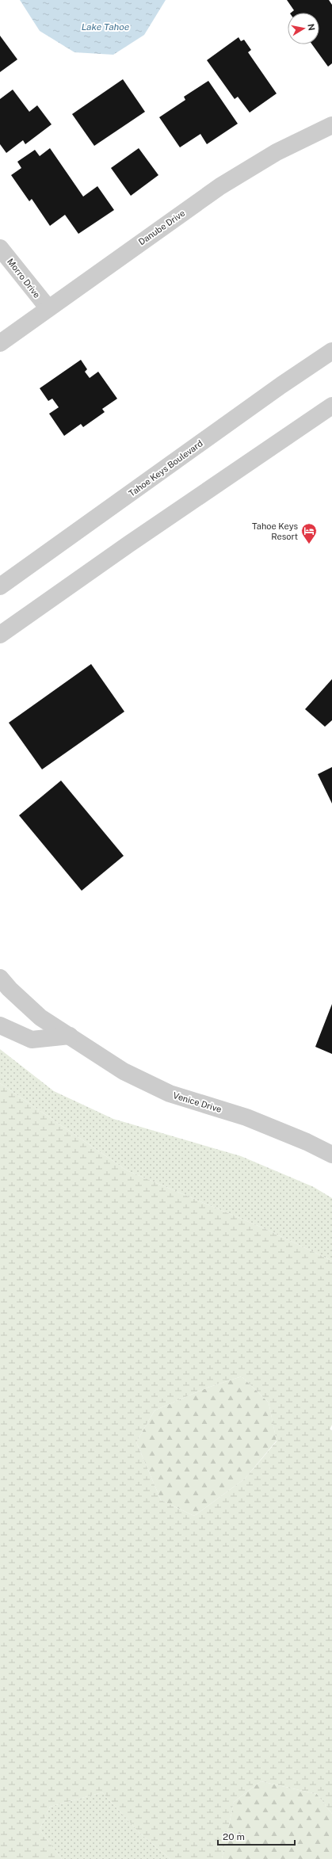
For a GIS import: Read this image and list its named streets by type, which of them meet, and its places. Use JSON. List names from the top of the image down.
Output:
{
  "streets": {
    "street": [
      "Danube Drive",
      "Morro Drive",
      "Tahoe Keys Boulevard",
      "Venice Drive"
    ]
  },
  "crossings": [
    ["Danube Drive", "Morro Drive"]
  ],
  "water": ["Lake Tahoe"],
  "places": {
    "hotel": ["Tahoe Keys Resort"]
  },
  "scale_bar": "20 m",
  "north": "right"
}
